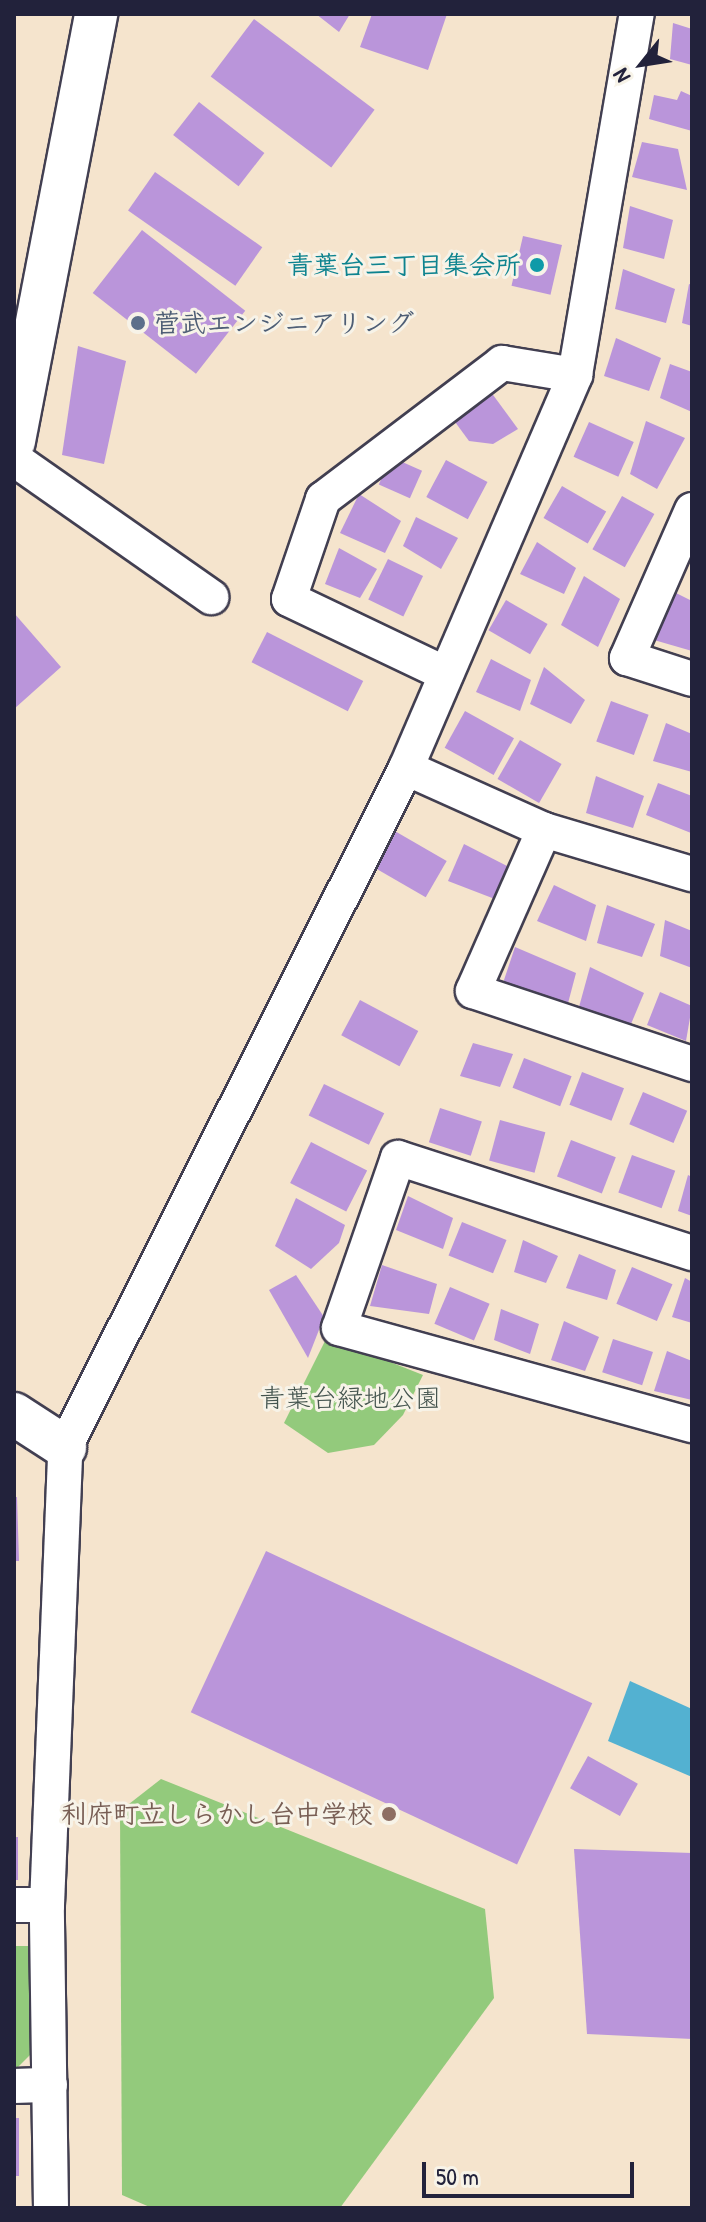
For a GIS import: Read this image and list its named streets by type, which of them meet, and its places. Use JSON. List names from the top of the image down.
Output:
{
  "parks": ["青葉台緑地公園"],
  "places": ["青葉台三丁目集会所", "菅武エンジニアリング", "利府町立しらかし台中学校"],
  "scale_bar": "50 m",
  "north": "bottom left"
}
